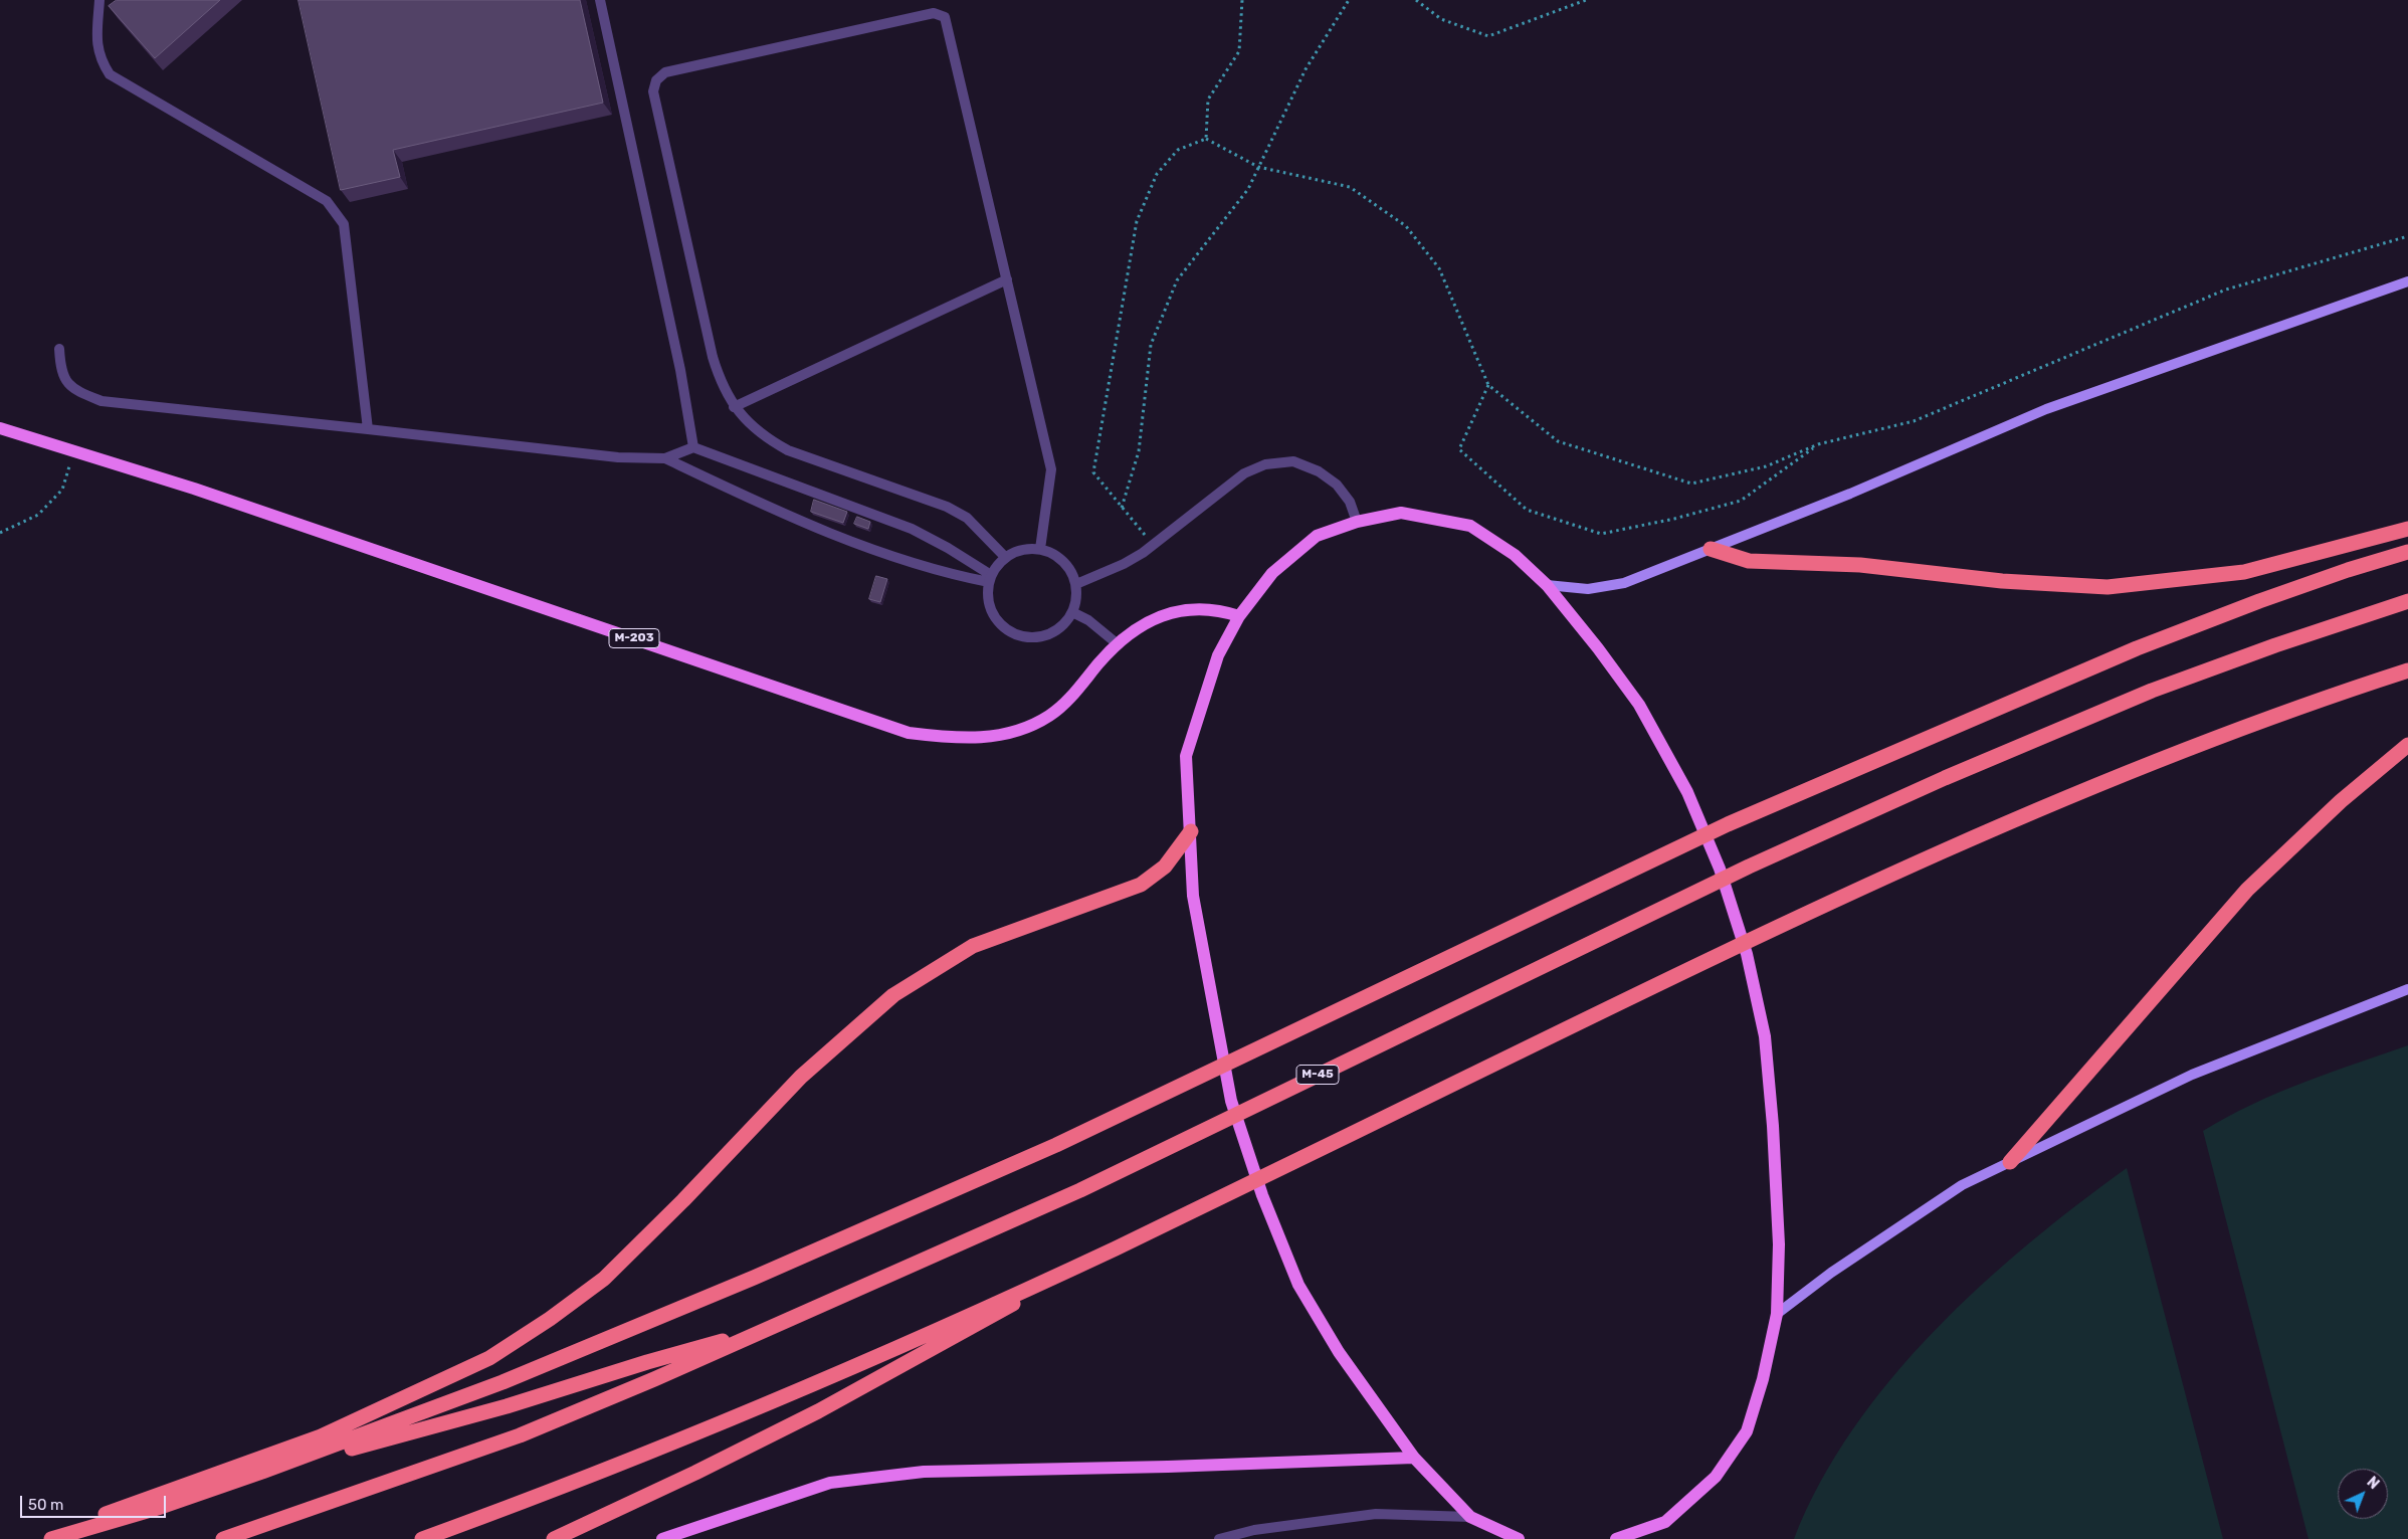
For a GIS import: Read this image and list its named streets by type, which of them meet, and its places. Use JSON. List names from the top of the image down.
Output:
{
  "streets": {
    "highway": ["M-45"],
    "main road": ["M-203"]
  },
  "scale_bar": "50 m",
  "north": "top right"
}
